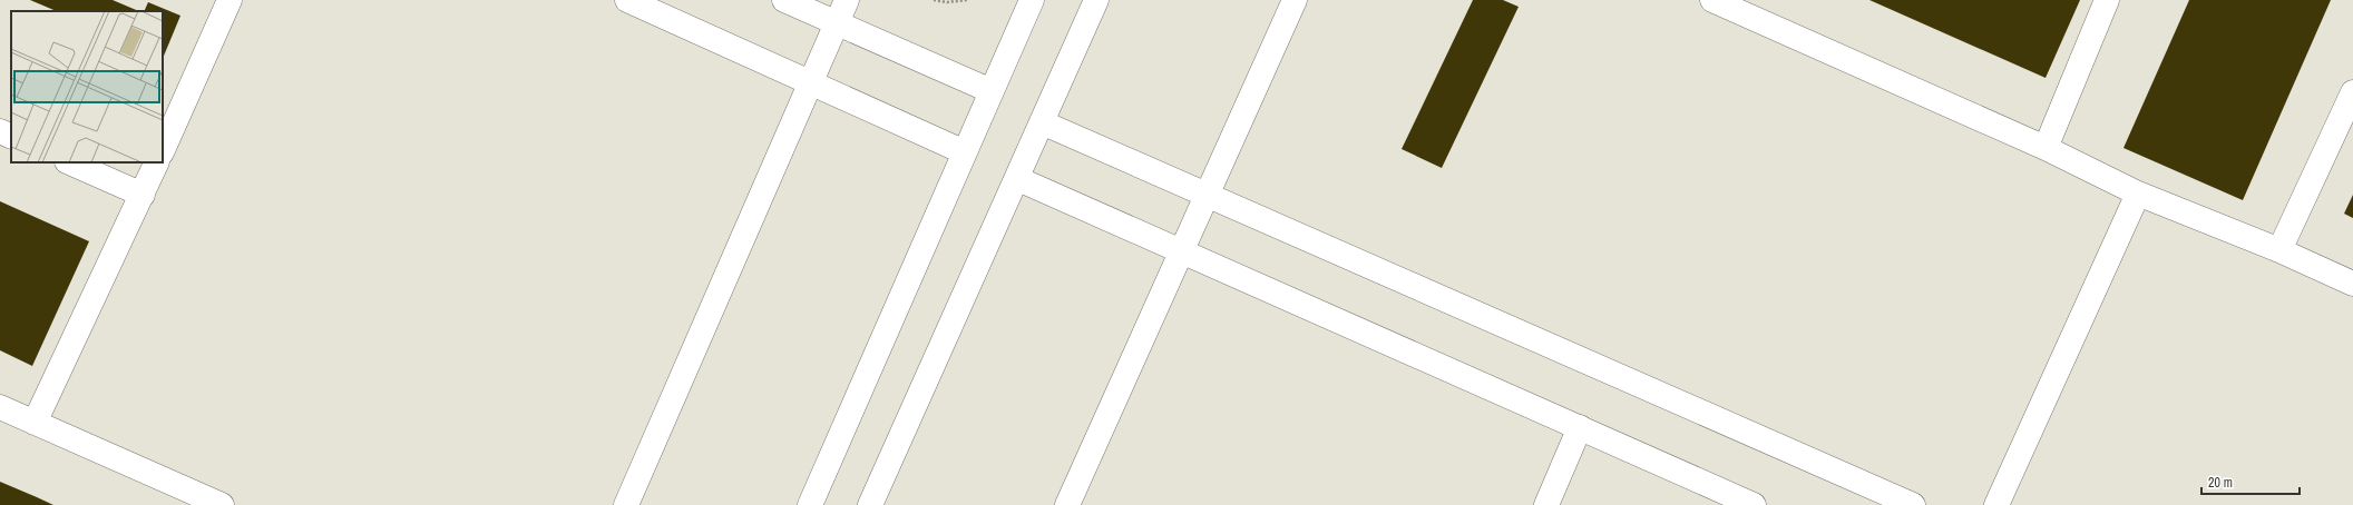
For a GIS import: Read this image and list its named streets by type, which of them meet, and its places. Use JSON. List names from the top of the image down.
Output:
{
  "scale_bar": "20 m"
}
